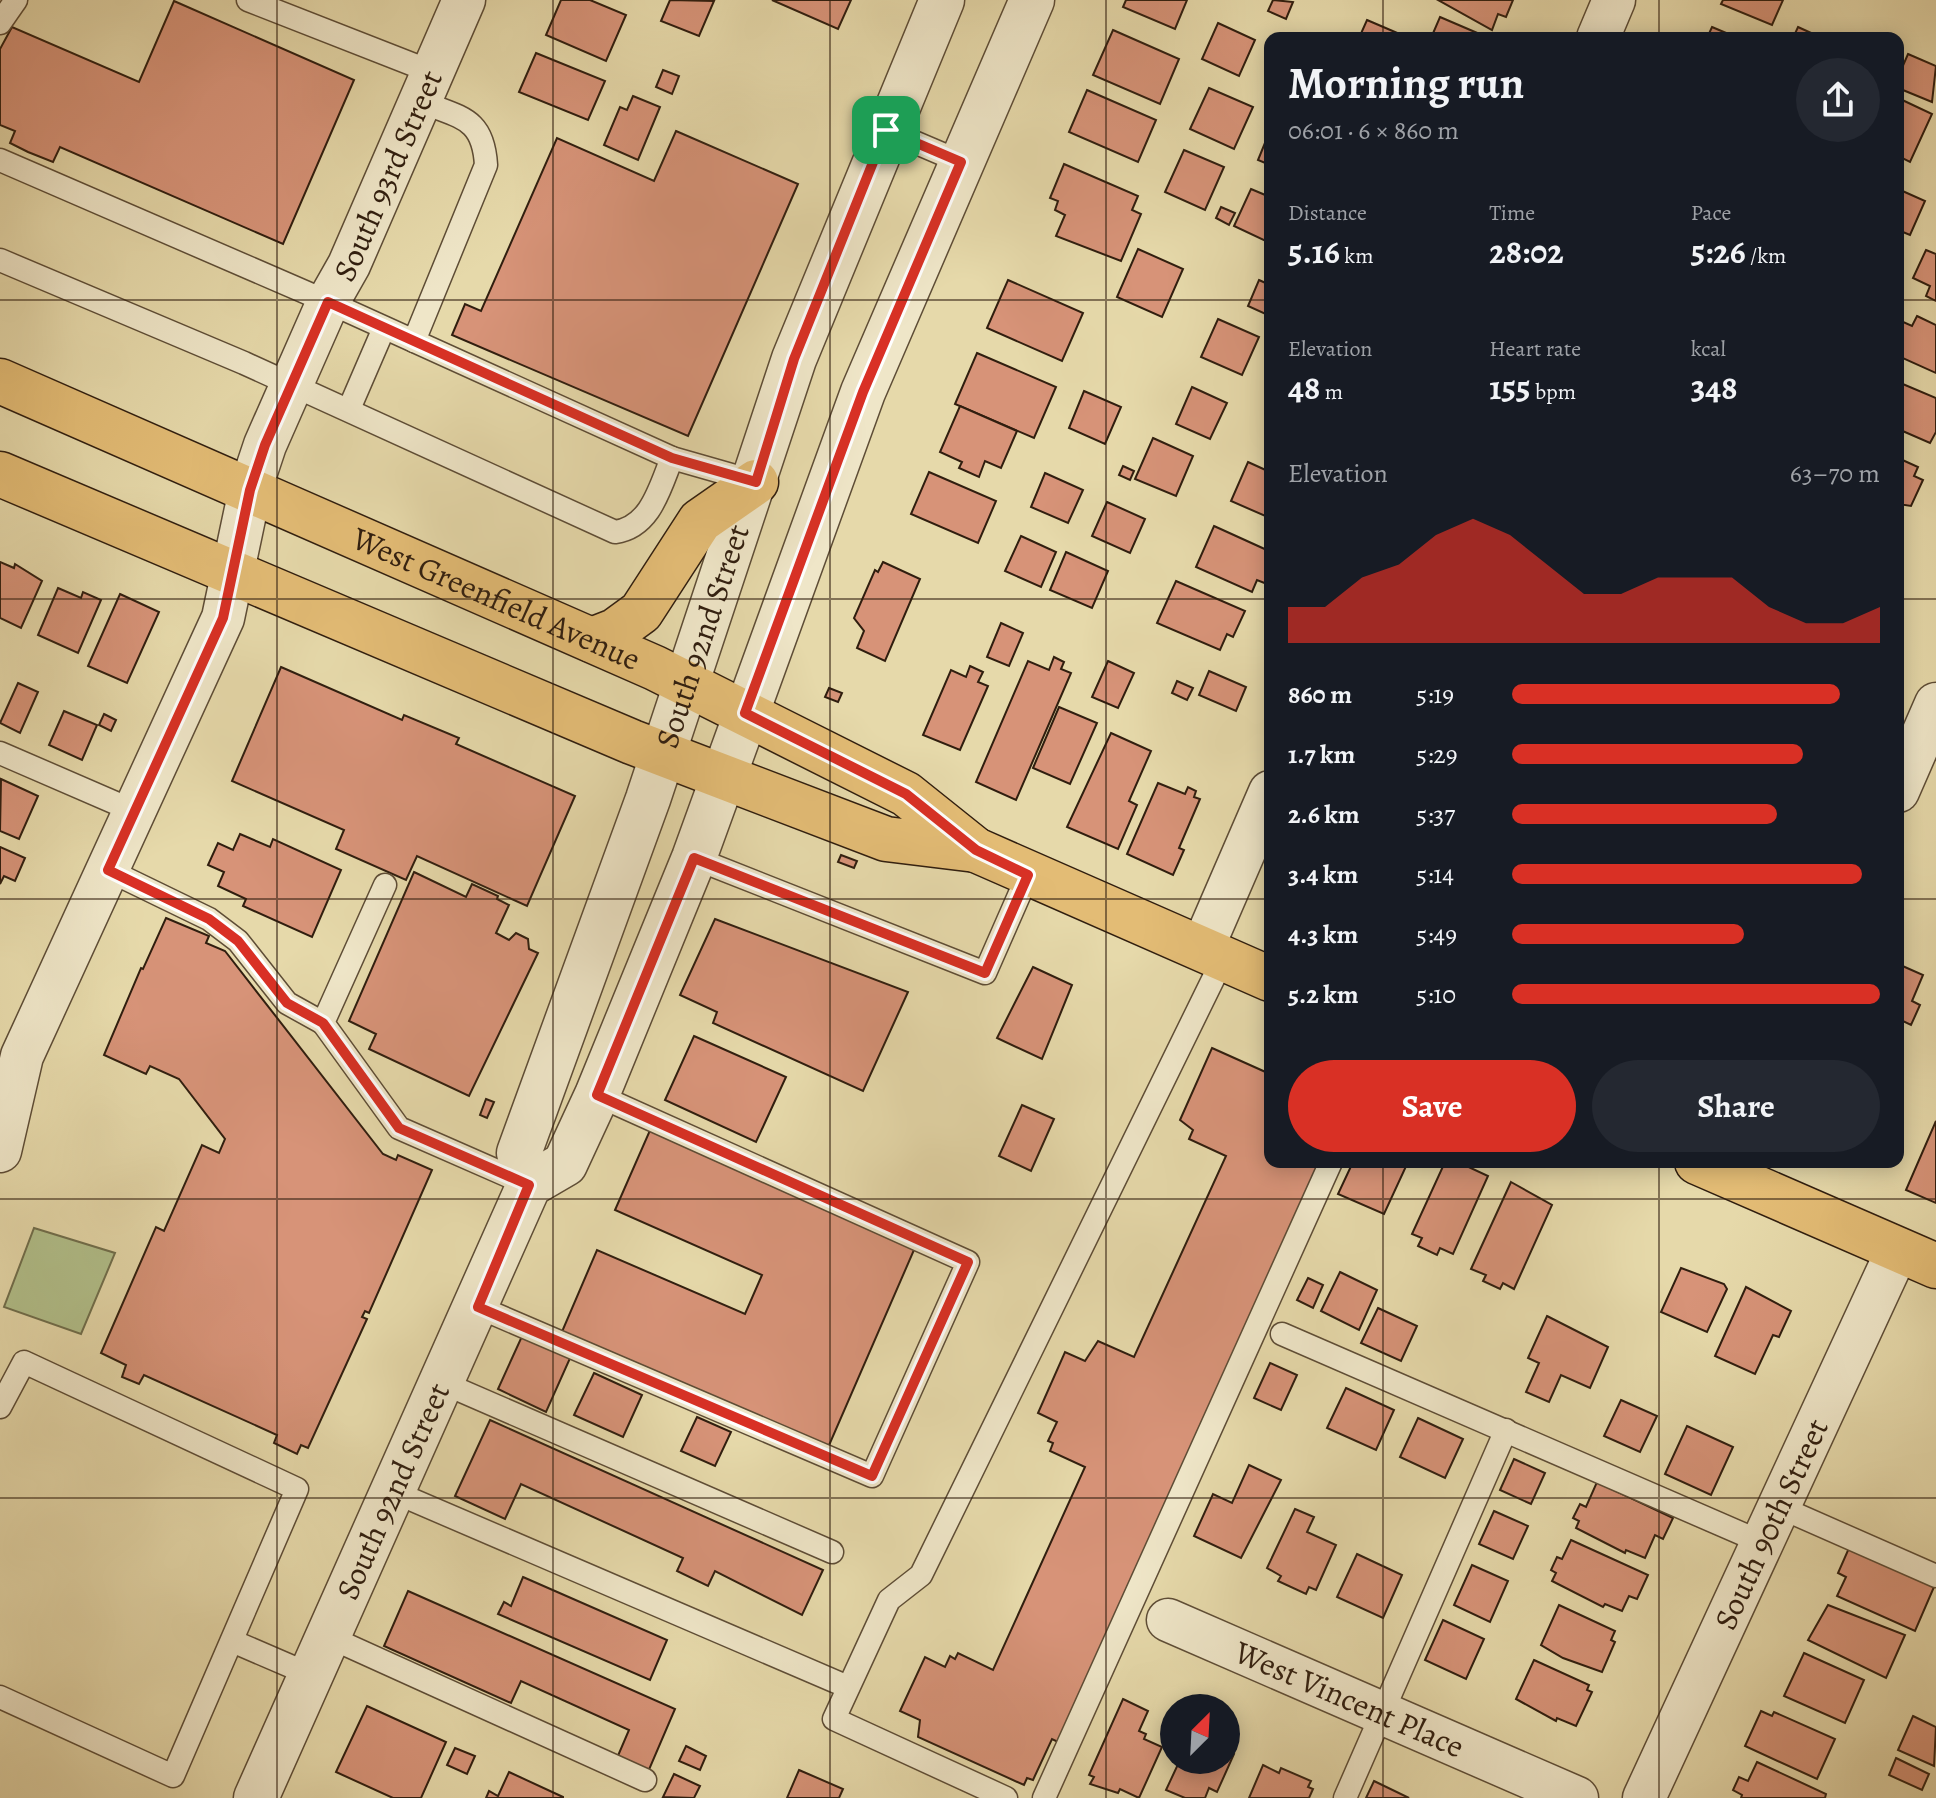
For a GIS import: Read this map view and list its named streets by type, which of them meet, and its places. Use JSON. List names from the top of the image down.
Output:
{
  "streets": {
    "main road": ["West Greenfield Avenue"],
    "street": [
      "South 93rd Street",
      "South 92nd Street",
      "South 90th Street",
      "West Vincent Place"
    ]
  },
  "crossings": [
    ["South 93rd Street", "West Greenfield Avenue"],
    ["West Greenfield Avenue", "South 92nd Street"]
  ],
  "north": "top right",
  "page": {
    "heading": ["Morning run", "06:01 · 6 × 860 m"],
    "stats": [
      ["Distance", "5.16 km"],
      ["Time", "28:02"],
      ["Pace", "5:26 /km"],
      ["Elevation", "48 m"],
      ["Heart rate", "155 bpm"],
      ["kcal", "348"]
    ],
    "chart": ["Elevation", "63–70 m"],
    "list": [
      {
        "name": "860 m",
        "note": "5:19"
      },
      {
        "name": "1.7 km",
        "note": "5:29"
      },
      {
        "name": "2.6 km",
        "note": "5:37"
      },
      {
        "name": "3.4 km",
        "note": "5:14"
      },
      {
        "name": "4.3 km",
        "note": "5:49"
      },
      {
        "name": "5.2 km",
        "note": "5:10"
      }
    ],
    "buttons": ["Save", "Share"]
  }
}
